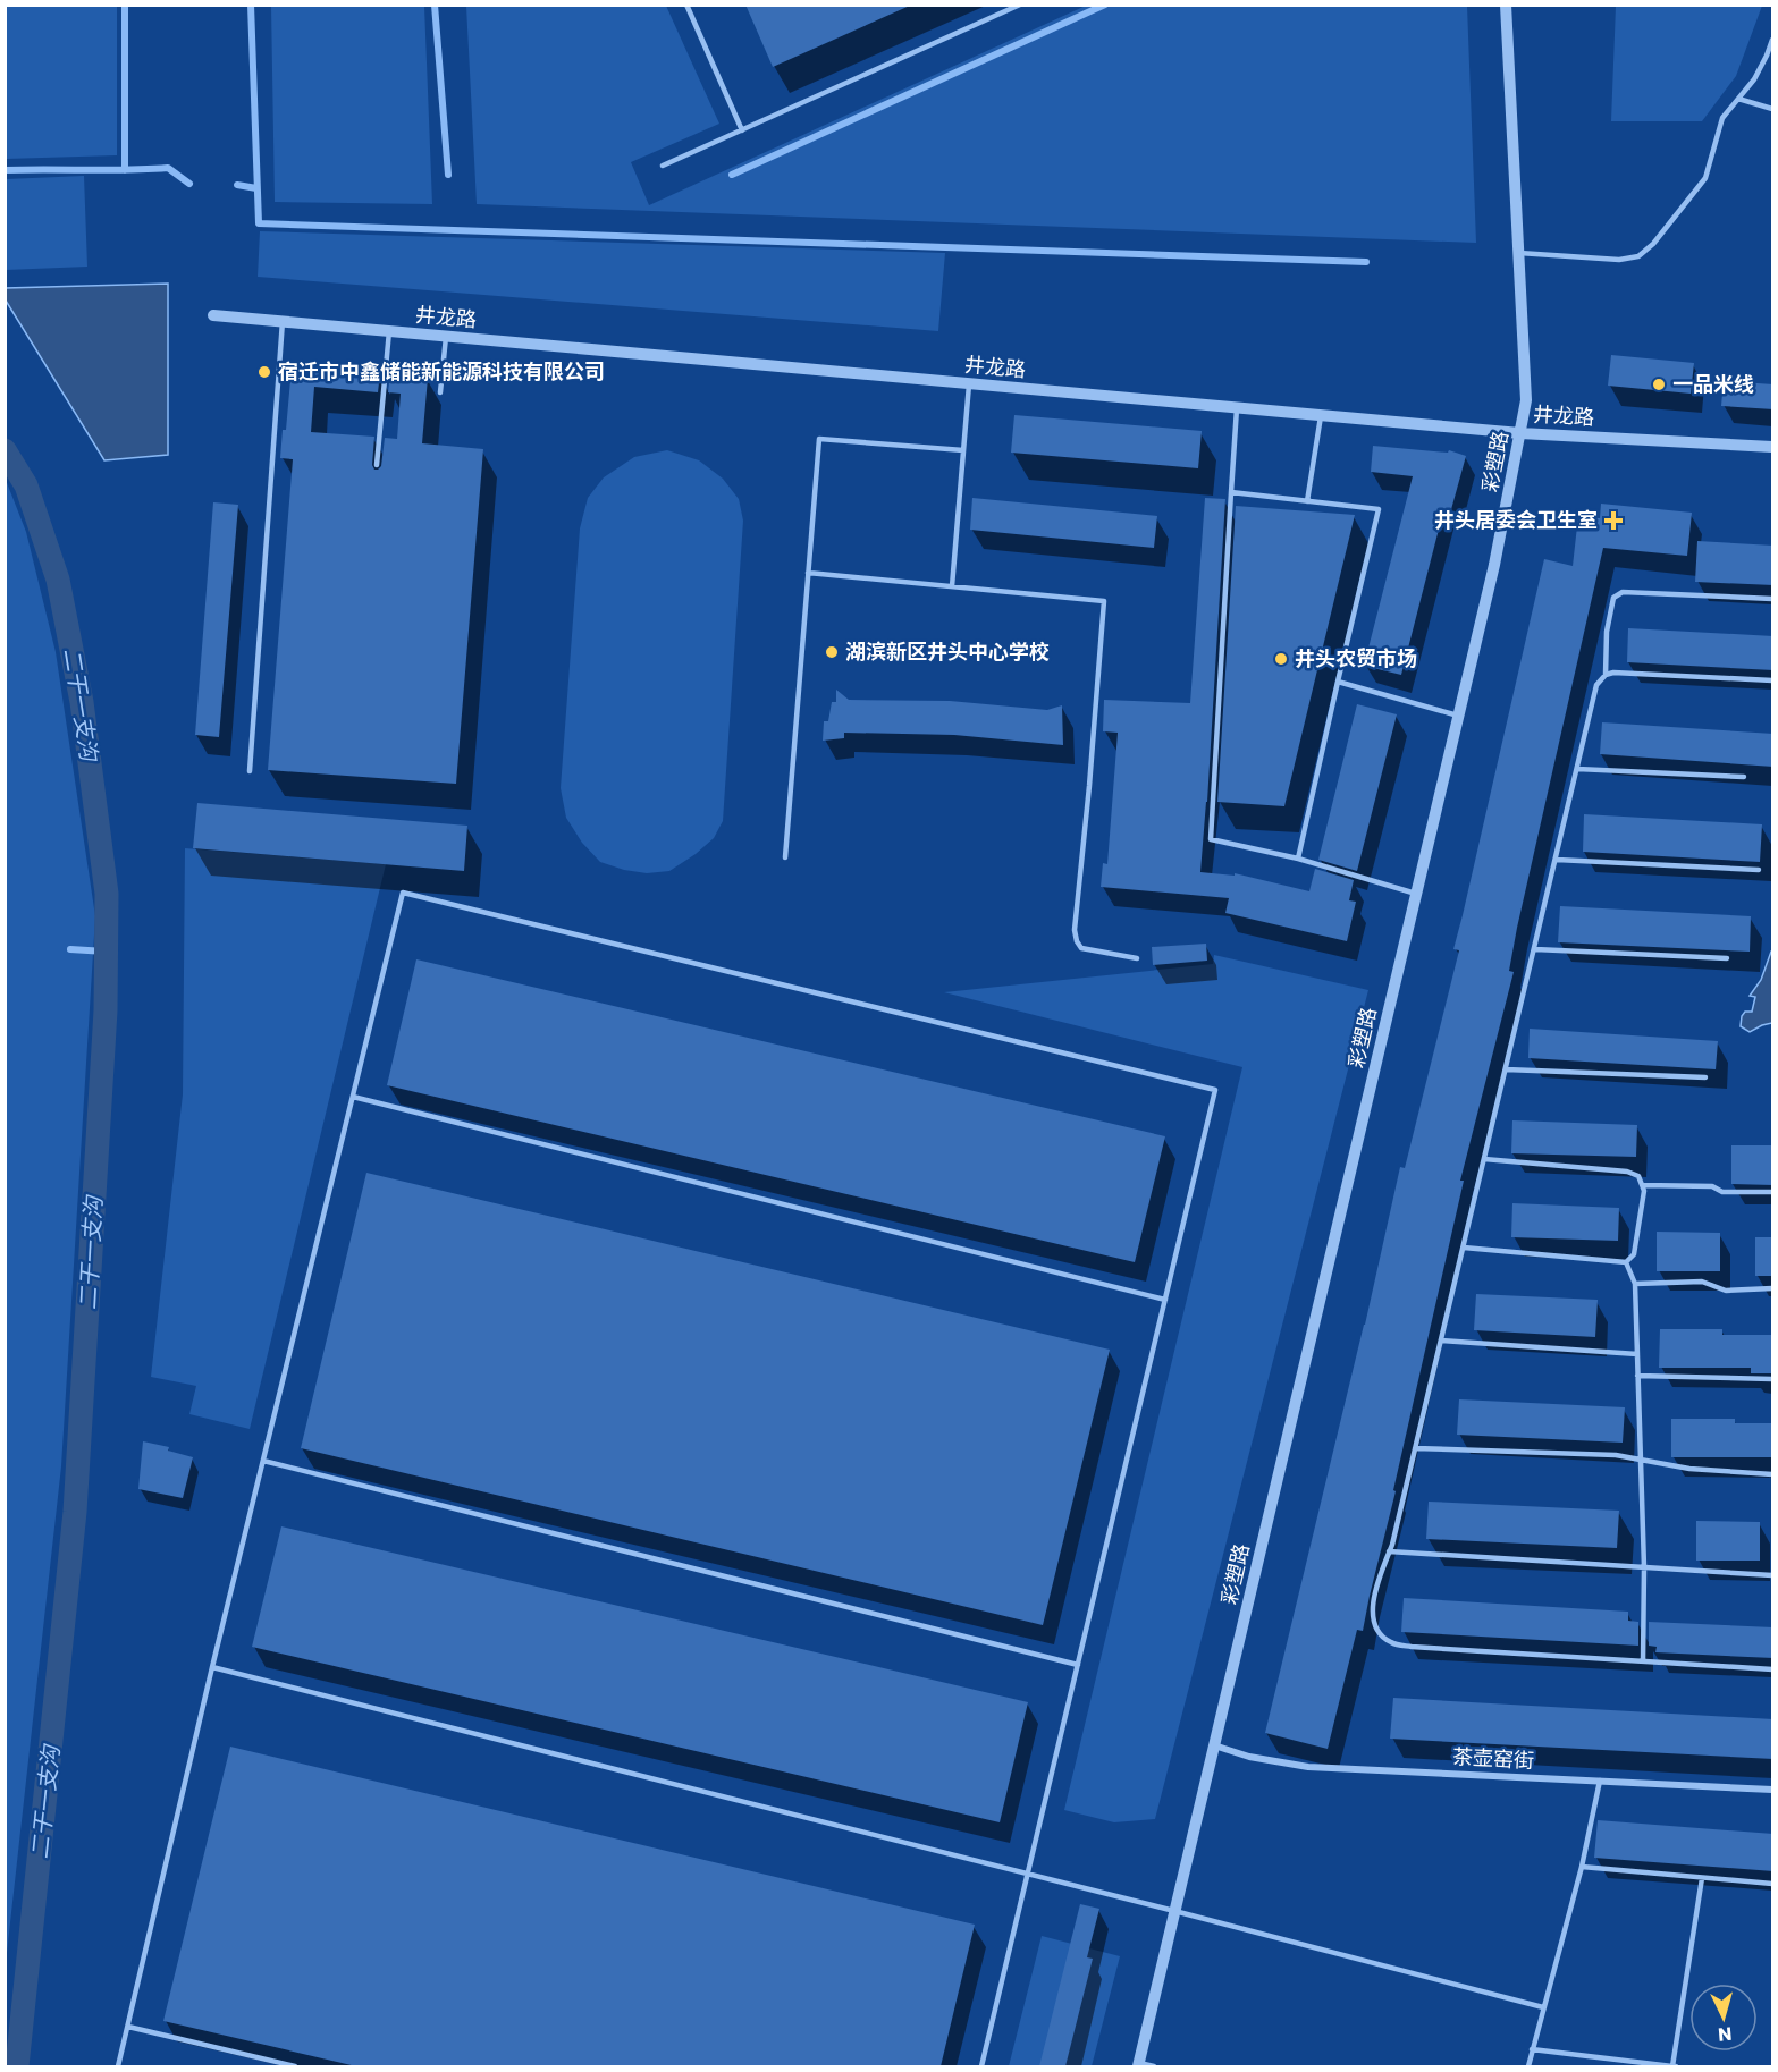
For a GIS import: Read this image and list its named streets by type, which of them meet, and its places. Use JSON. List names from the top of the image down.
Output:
{
  "streets": {
    "street": ["井龙路", "彩塑路", "茶壶窑街"]
  },
  "crossings": [
    ["井龙路", "彩塑路"],
    ["彩塑路", "茶壶窑街"]
  ],
  "water": ["二干一支沟"],
  "places": {
    "other": [
      "宿迁市中鑫储能新能源科技有限公司",
      "一品米线",
      "湖滨新区井头中心学校",
      "井头农贸市场"
    ],
    "health": ["井头居委会卫生室"]
  },
  "north": "bottom"
}
